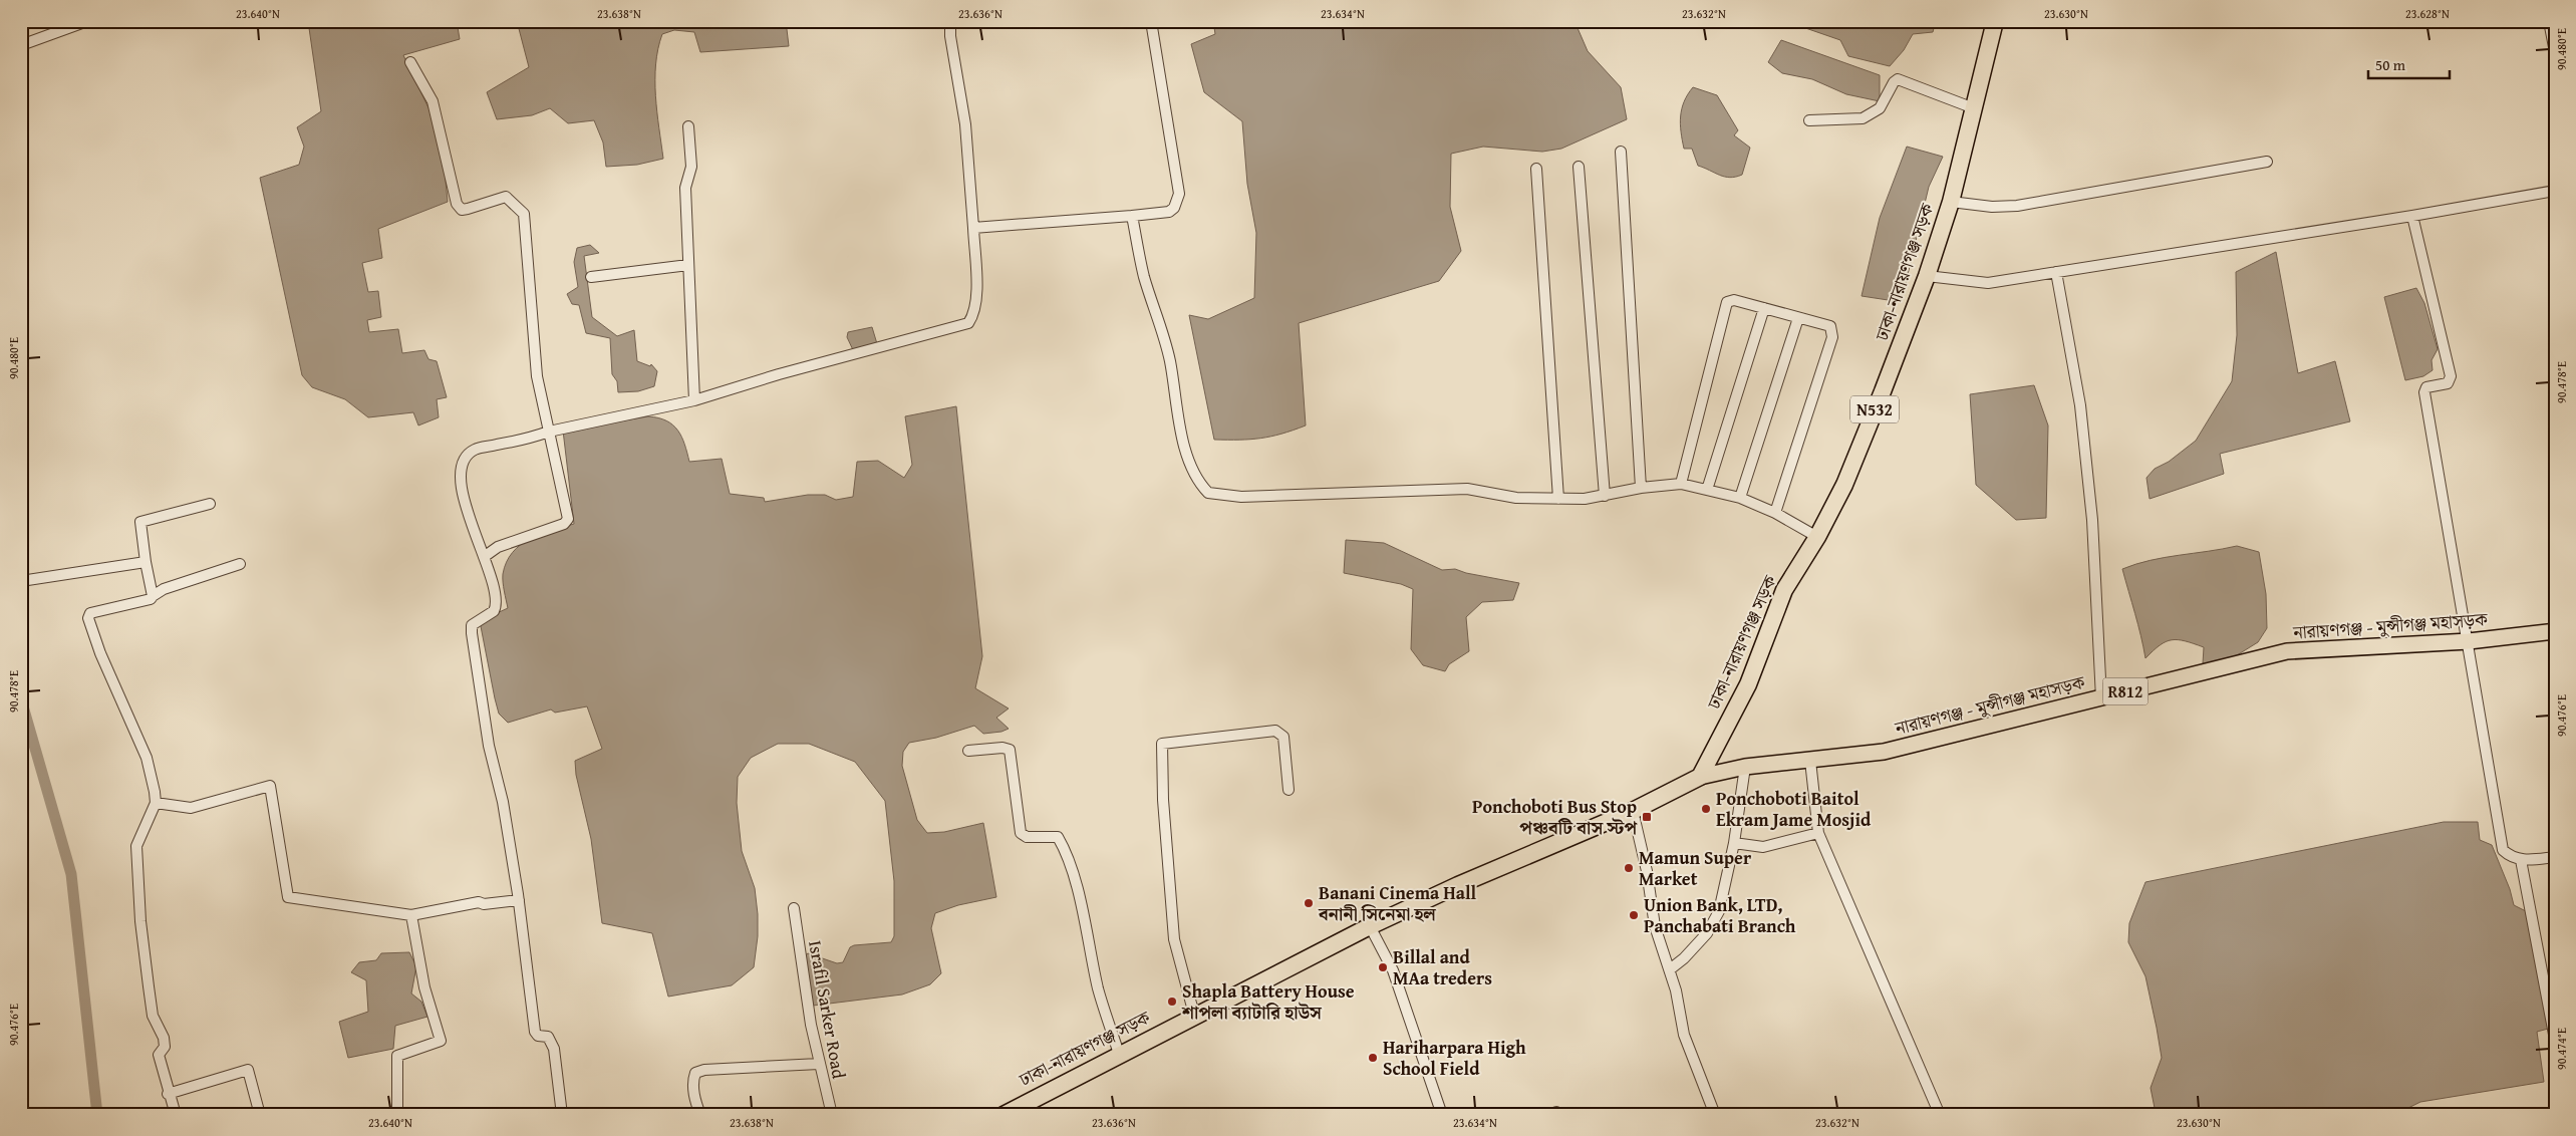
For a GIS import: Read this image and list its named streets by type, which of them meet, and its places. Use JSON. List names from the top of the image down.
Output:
{
  "streets": {
    "highway": ["ঢাকা-নারায়ণগঞ্জ সড়ক", "N532"],
    "main road": ["নারায়ণগঞ্জ - মুন্সীগঞ্জ মহাসড়ক", "R812"],
    "street": ["Israfil Sarker Road"]
  },
  "crossings": [
    ["ঢাকা-নারায়ণগঞ্জ সড়ক", "নারায়ণগঞ্জ - মুন্সীগঞ্জ মহাসড়ক"]
  ],
  "places": {
    "other": [
      "Ponchoboti Baitol Ekram Jame Mosjid",
      "Mamun Super Market",
      "Banani Cinema Hall বনানী সিনেমা হল",
      "Union Bank, LTD, Panchabati Branch",
      "Billal and MAa treders",
      "Shapla Battery House শাপলা ব্যাটারি হাউস",
      "Hariharpara High School Field"
    ],
    "transit": ["Ponchoboti Bus Stop পঞ্চবটি বাস স্টপ"]
  },
  "scale_bar": "50 m",
  "coordinates": [
    "23.640°N",
    "23.638°N",
    "23.636°N",
    "23.634°N",
    "23.632°N",
    "23.630°N",
    "23.628°N",
    "90.480°E",
    "90.478°E",
    "90.476°E",
    "90.474°E"
  ]
}
